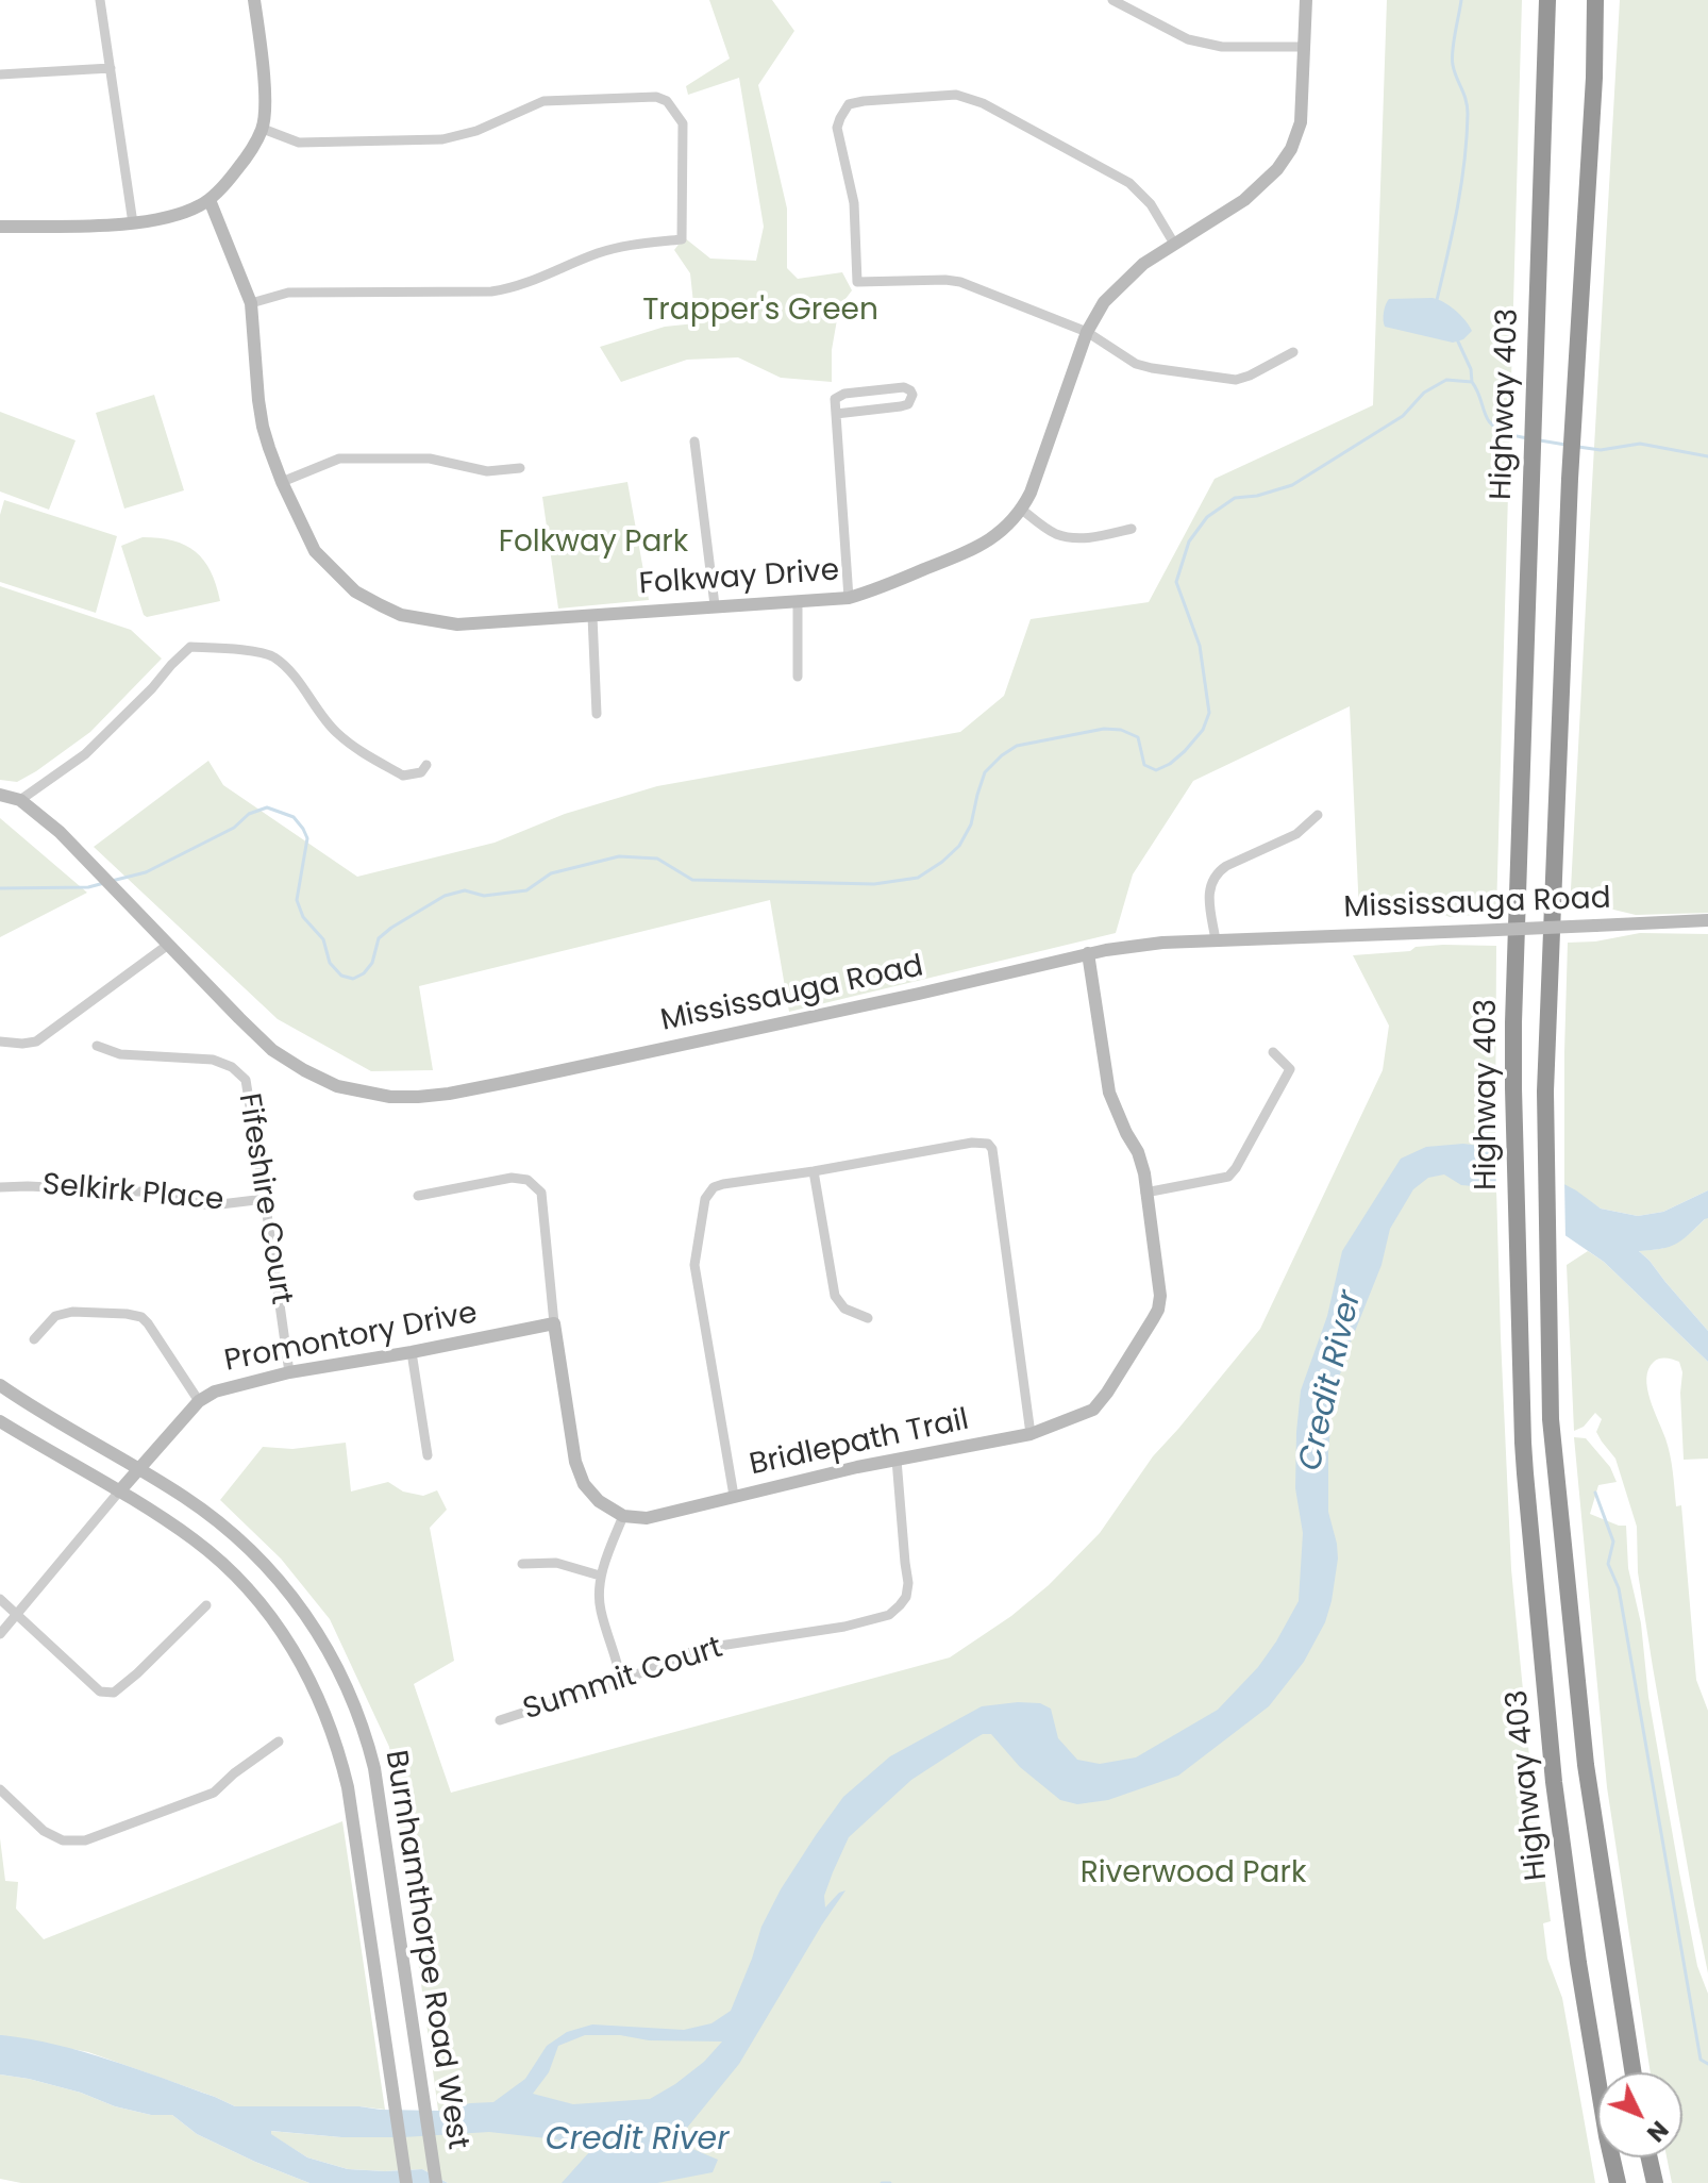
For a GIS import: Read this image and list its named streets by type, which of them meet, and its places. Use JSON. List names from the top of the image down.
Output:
{
  "streets": {
    "highway": ["Highway 403"],
    "street": [
      "Folkway Drive",
      "Mississauga Road",
      "Selkirk Place",
      "Fifeshire Court",
      "Promontory Drive",
      "Bridlepath Trail",
      "Summit Court",
      "Burnhamthorpe Road West"
    ]
  },
  "crossings": [
    ["Mississauga Road", "Bridlepath Trail"],
    ["Selkirk Place", "Fifeshire Court"],
    ["Fifeshire Court", "Promontory Drive"],
    ["Promontory Drive", "Burnhamthorpe Road West"],
    ["Bridlepath Trail", "Summit Court"]
  ],
  "water": ["Credit River"],
  "parks": ["Trapper's Green", "Folkway Park", "Riverwood Park"],
  "north": "bottom right"
}
